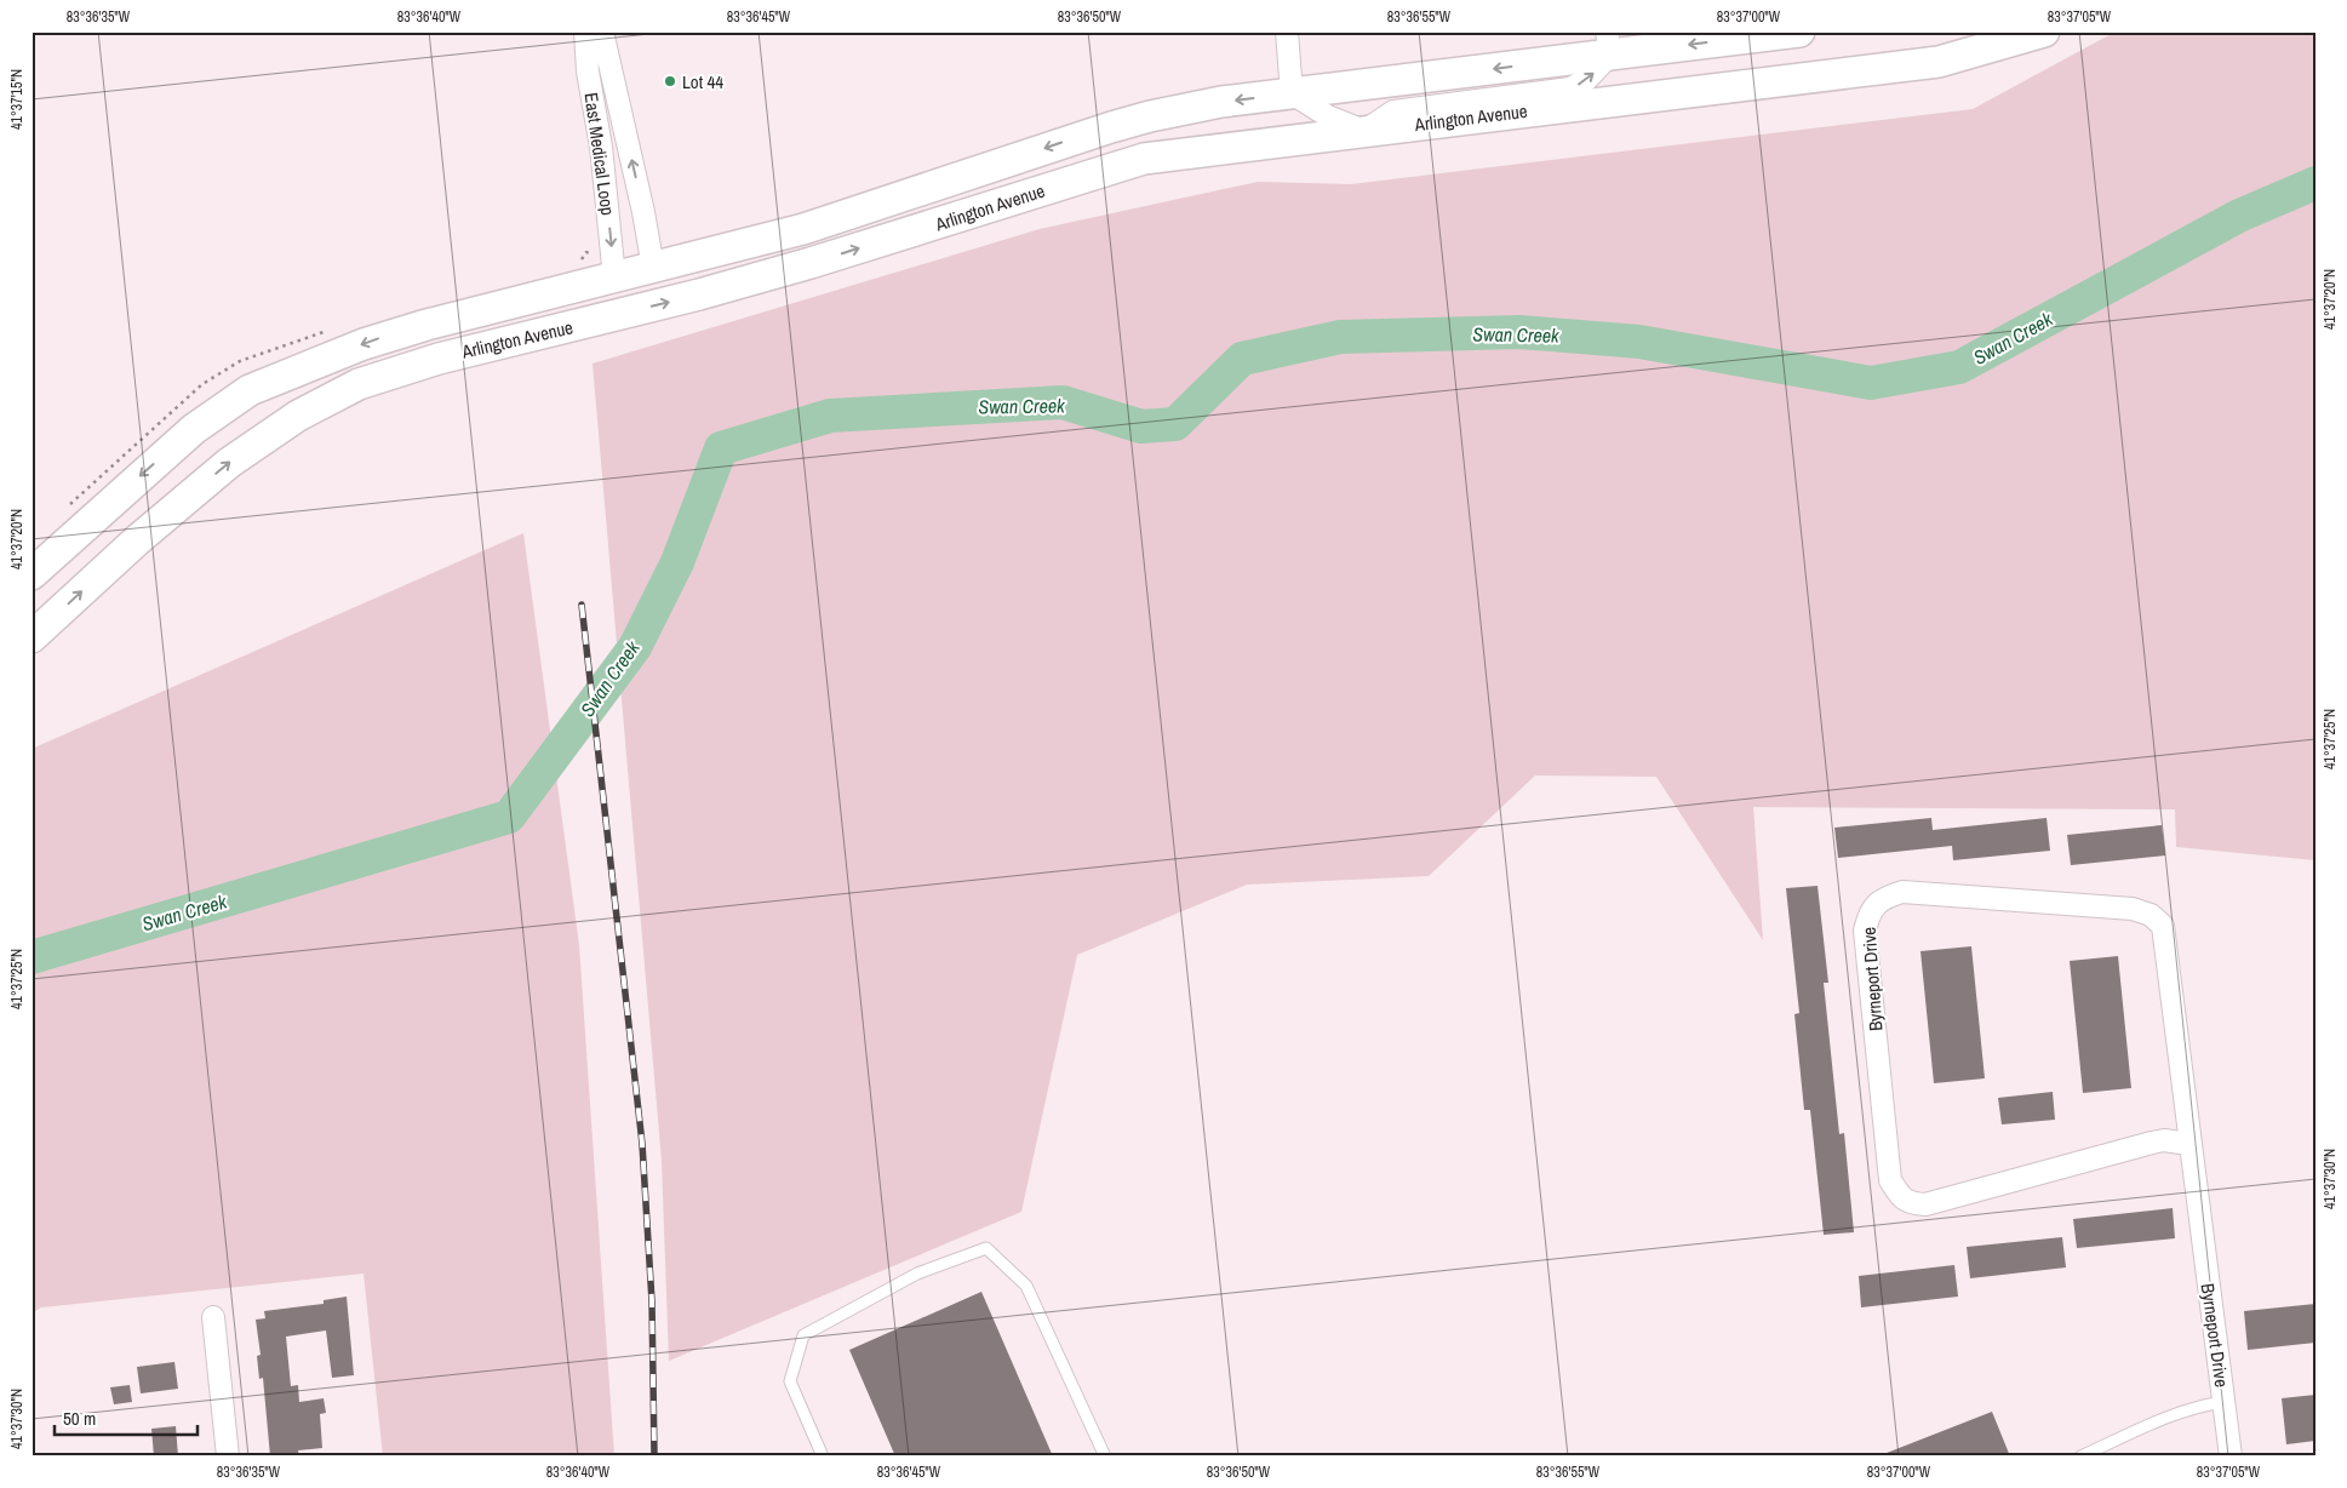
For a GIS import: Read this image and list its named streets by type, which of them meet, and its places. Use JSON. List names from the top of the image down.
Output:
{
  "streets": {
    "street": ["Arlington Avenue", "East Medical Loop", "Byrneport Drive"]
  },
  "crossings": [
    ["Arlington Avenue", "East Medical Loop"]
  ],
  "water": ["Swan Creek"],
  "places": ["Lot 44"],
  "scale_bar": "50 m",
  "coordinates": [
    "83°36'35\"W",
    "83°36'40\"W",
    "83°36'45\"W",
    "83°36'50\"W",
    "83°36'55\"W",
    "83°37'00\"W",
    "83°37'05\"W",
    "41°37'15\"N",
    "41°37'20\"N",
    "41°37'25\"N",
    "41°37'30\"N"
  ]
}
